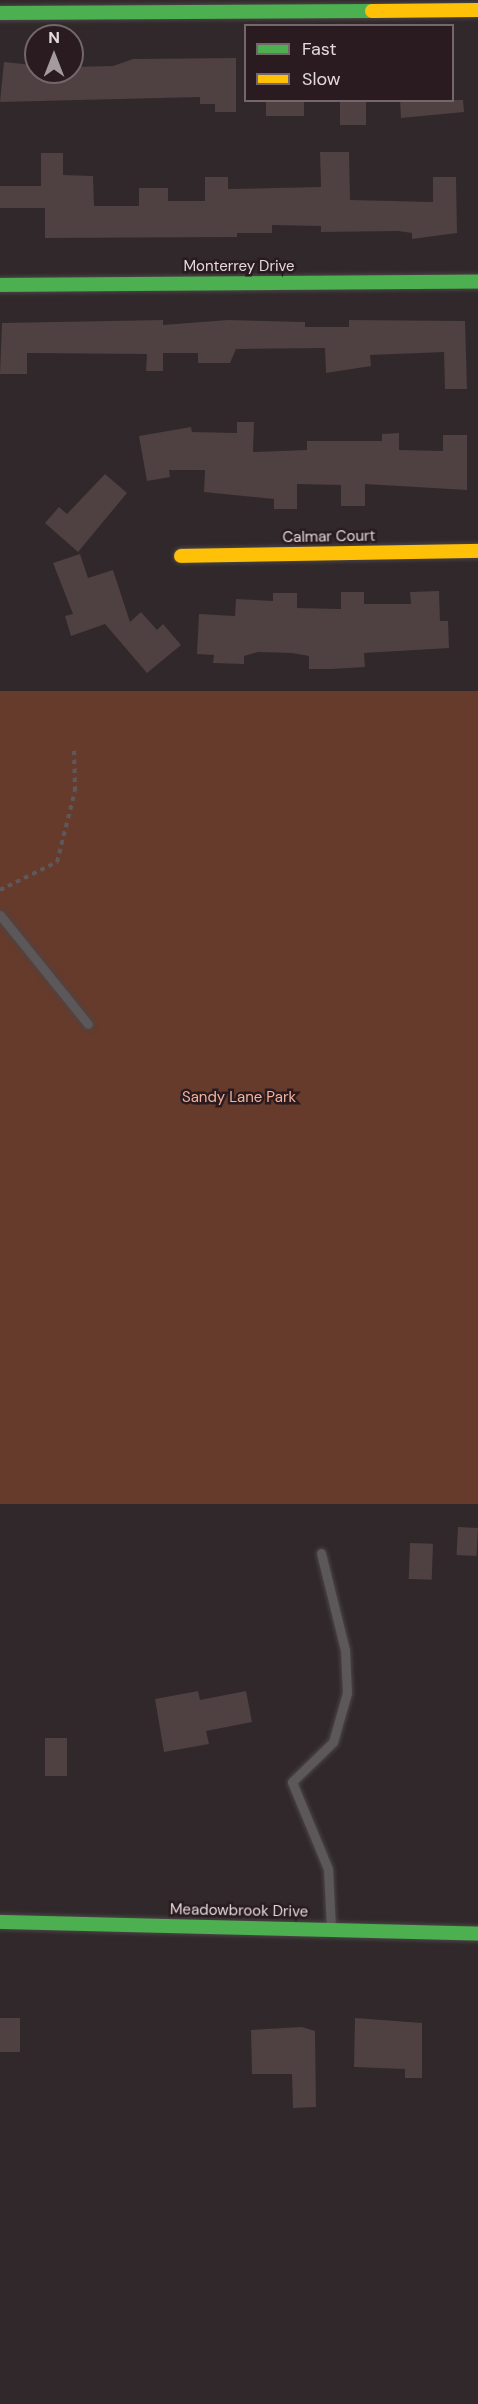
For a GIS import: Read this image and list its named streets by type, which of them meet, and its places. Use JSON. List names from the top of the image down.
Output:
{
  "streets": {
    "street": ["Monterrey Drive", "Calmar Court", "Meadowbrook Drive"]
  },
  "parks": ["Sandy Lane Park"],
  "legend": ["Fast", "Slow"],
  "north": "top"
}
